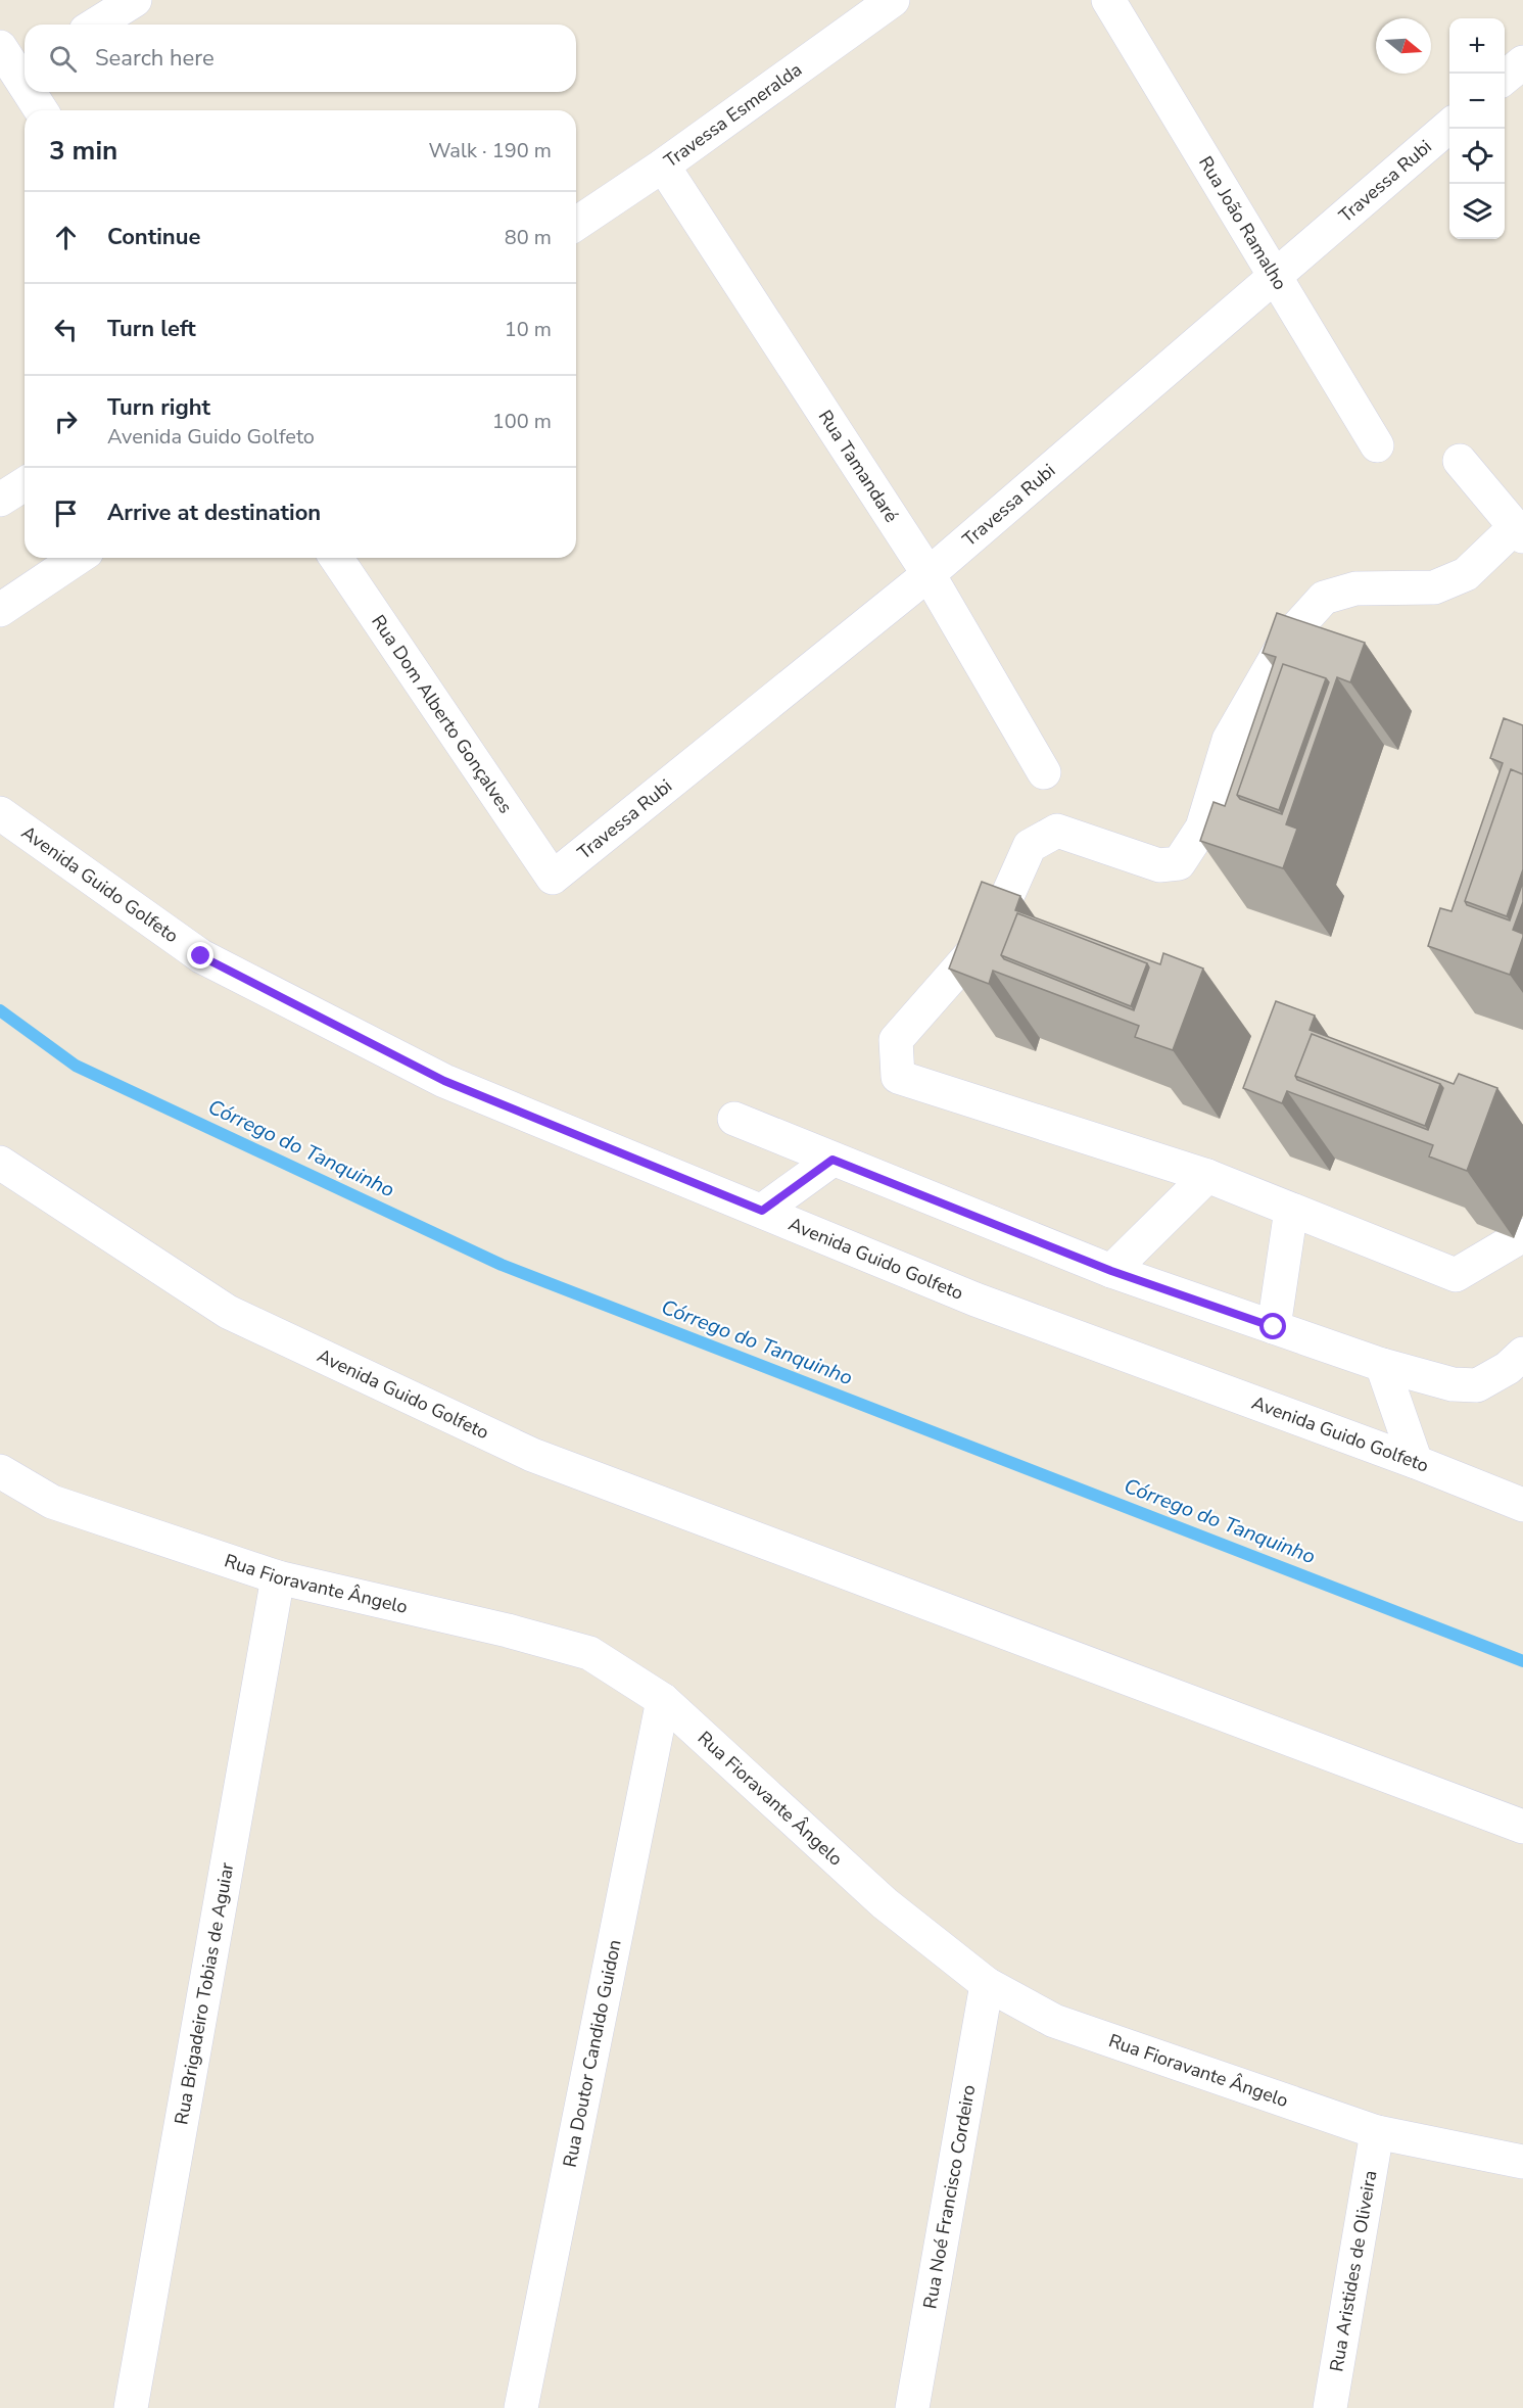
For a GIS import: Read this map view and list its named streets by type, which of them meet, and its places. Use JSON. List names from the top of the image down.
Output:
{
  "streets": {
    "street": [
      "Travessa Esmeralda",
      "Travessa Rubi",
      "Rua João Ramalho",
      "Rua Tamandaré",
      "Rua Dom Alberto Gonçalves",
      "Avenida Guido Golfeto",
      "Rua Fioravante Ângelo",
      "Rua Brigadeiro Tobias de Aguiar",
      "Rua Doutor Candido Guidon",
      "Rua Noé Francisco Cordeiro",
      "Rua Aristides de Oliveira"
    ]
  },
  "crossings": [
    ["Travessa Esmeralda", "Rua Tamandaré"],
    ["Travessa Rubi", "Rua João Ramalho"],
    ["Travessa Rubi", "Rua Tamandaré"],
    ["Travessa Rubi", "Rua Dom Alberto Gonçalves"],
    ["Rua Fioravante Ângelo", "Rua Brigadeiro Tobias de Aguiar"],
    ["Rua Fioravante Ângelo", "Rua Doutor Candido Guidon"],
    ["Rua Fioravante Ângelo", "Rua Noé Francisco Cordeiro"],
    ["Rua Fioravante Ângelo", "Rua Aristides de Oliveira"]
  ],
  "water": ["Córrego do Tanquinho"],
  "north": "right",
  "page": {
    "map_buttons": ["+", "−"],
    "search": "Search here",
    "heading": ["3 min", "Walk · 190 m"],
    "list": [
      ["Continue", "80 m"],
      ["Turn left", "10 m"],
      ["Turn right", "Avenida Guido Golfeto", "100 m"],
      "Arrive at destination"
    ]
  }
}
